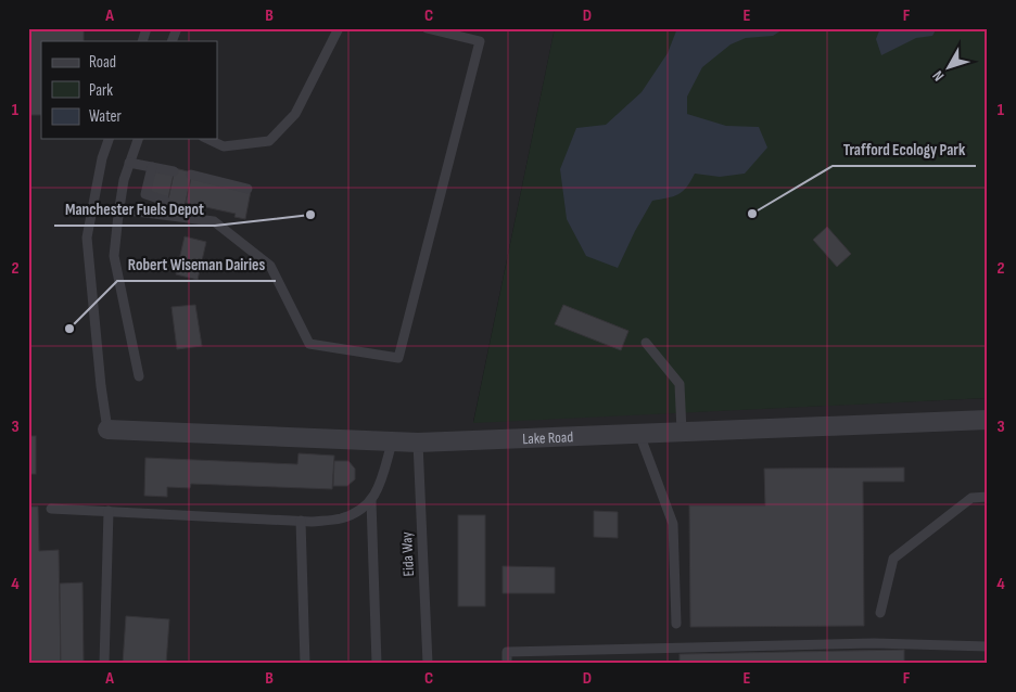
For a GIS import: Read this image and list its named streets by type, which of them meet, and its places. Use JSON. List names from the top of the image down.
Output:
{
  "streets": {
    "street": ["Lake Road"],
    "lane": ["Eida Way"]
  },
  "crossings": [
    ["Lake Road", "Eida Way"]
  ],
  "places": ["Trafford Ecology Park", "Manchester Fuels Depot", "Robert Wiseman Dairies"],
  "legend": ["Road", "Park", "Water"],
  "north": "bottom left",
  "grid": {
    "columns": [
      "A",
      "B",
      "C",
      "D",
      "E",
      "F"
    ],
    "rows": [
      "1",
      "2",
      "3",
      "4"
    ]
  }
}
